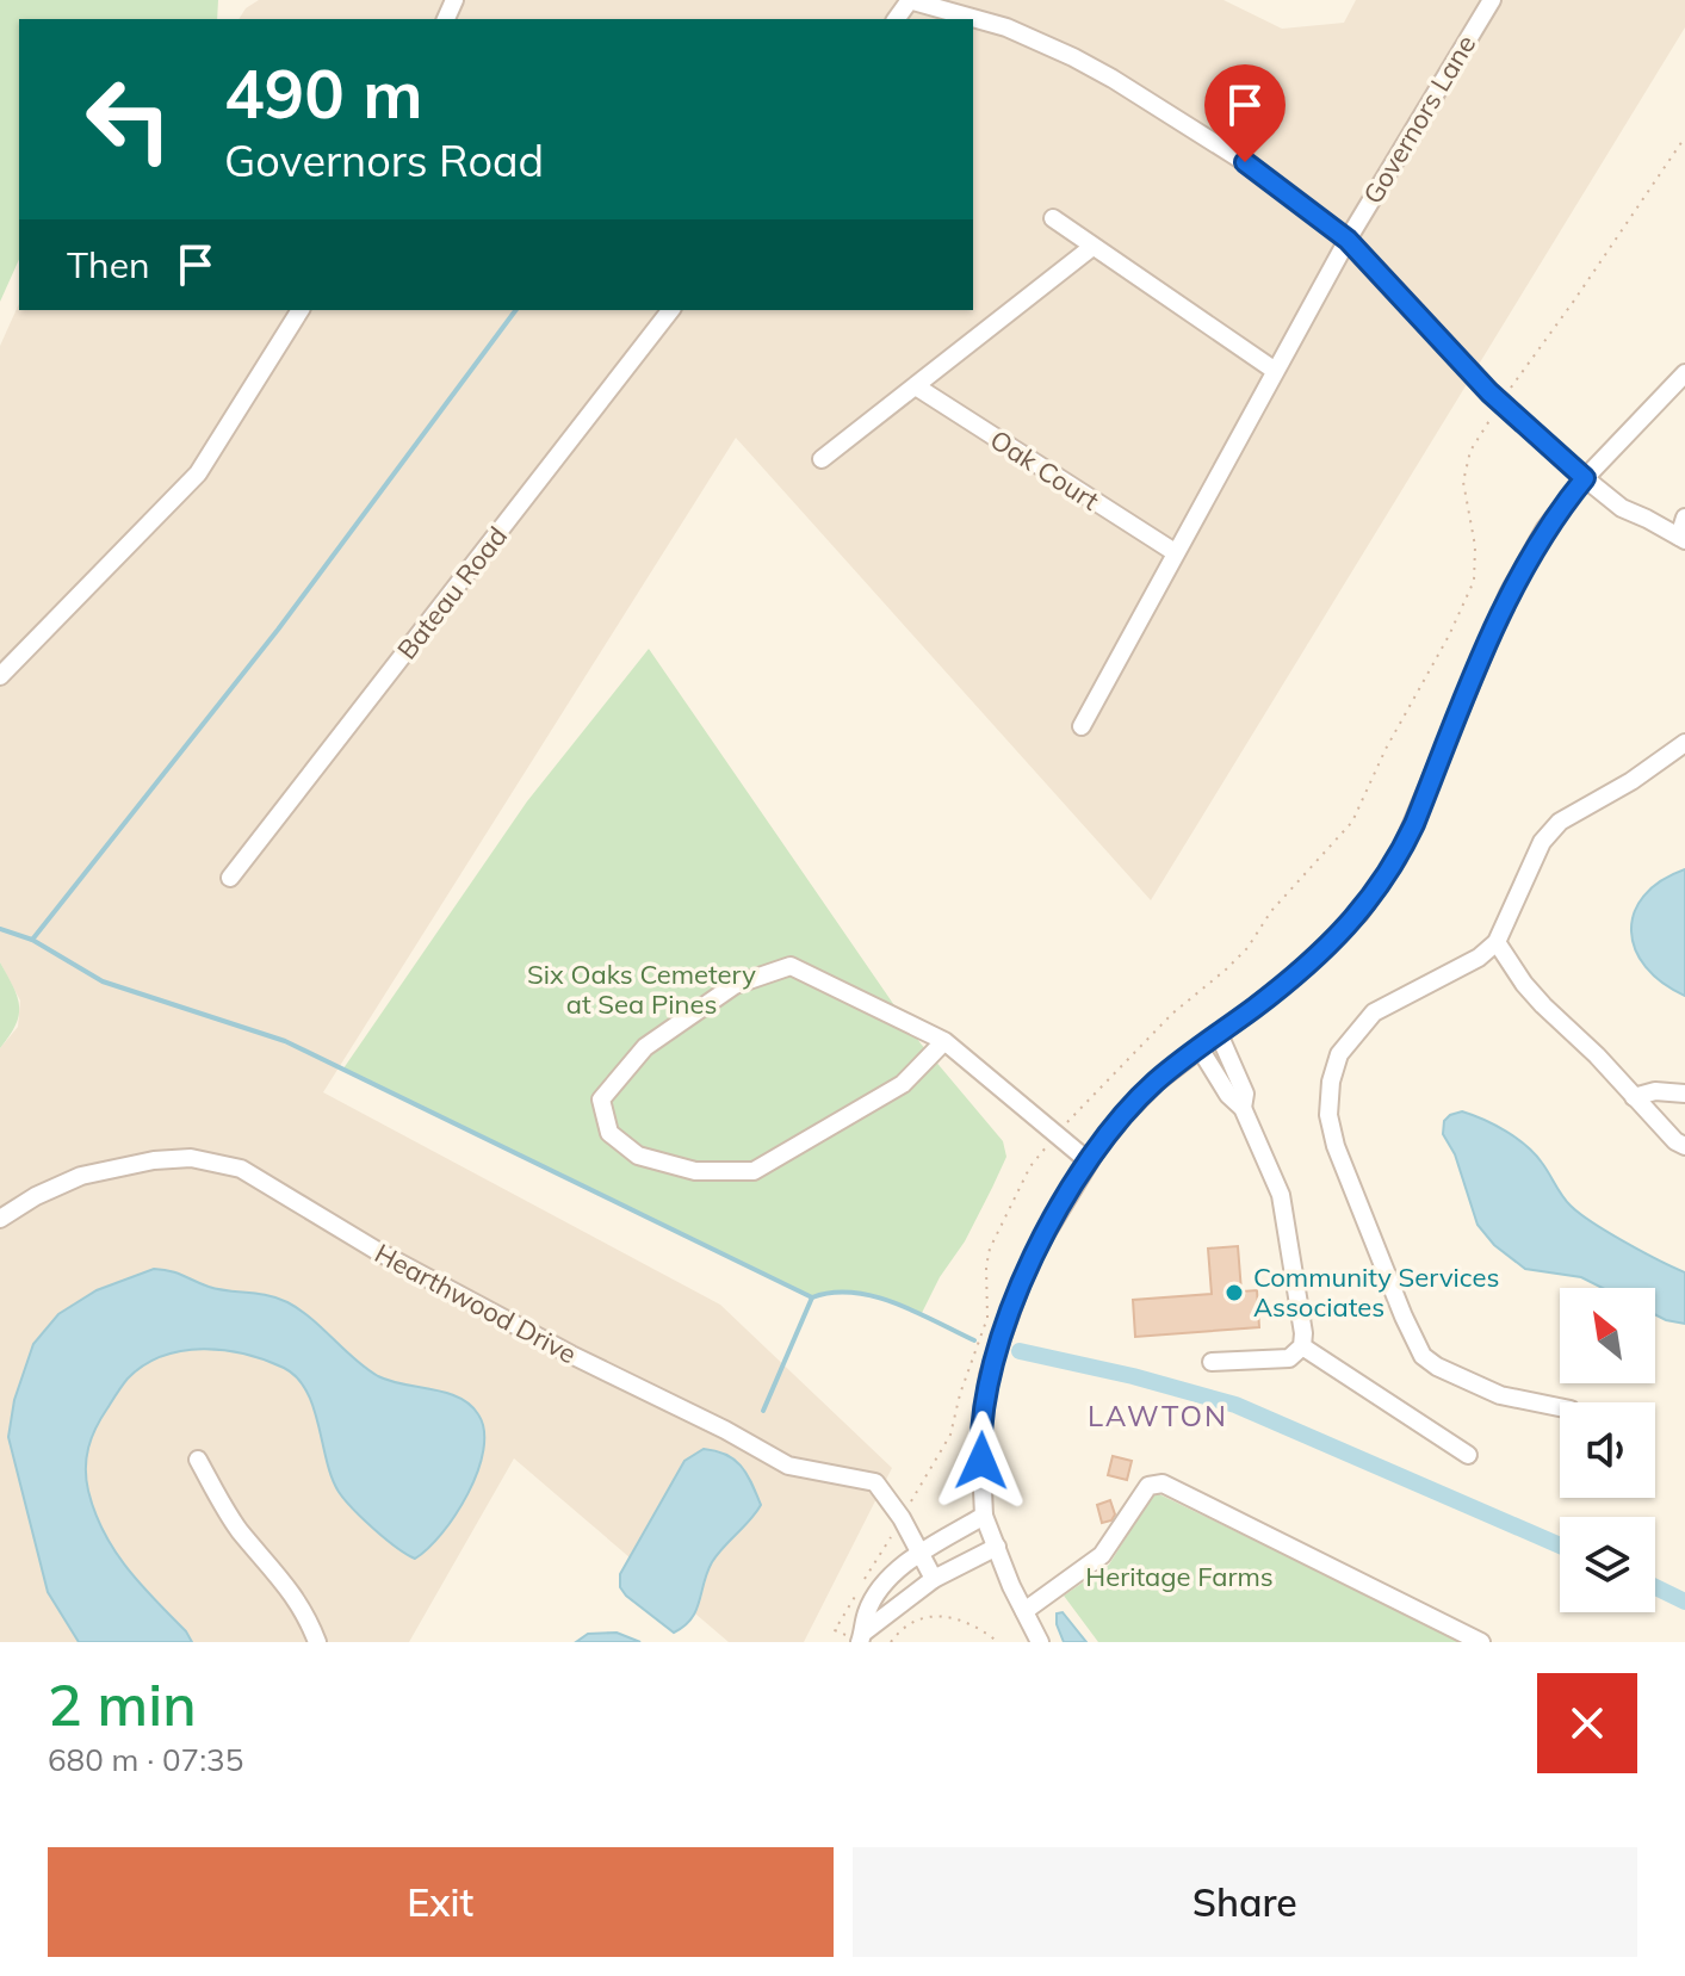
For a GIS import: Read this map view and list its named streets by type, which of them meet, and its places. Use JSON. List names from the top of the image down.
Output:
{
  "streets": {
    "street": [
      "Governors Lane",
      "Oak Court",
      "Bateau Road",
      "Hearthwood Drive"
    ]
  },
  "districts": ["LAWTON"],
  "parks": ["Six Oaks Cemetery at Sea Pines", "Heritage Farms"],
  "places": ["Community Services Associates"],
  "north": "top left",
  "page": {
    "turn": ["490 m", "Governors Road"],
    "then": "Then",
    "heading": ["2 min", "680 m · 07:35"],
    "buttons": ["Exit", "Share"]
  }
}
